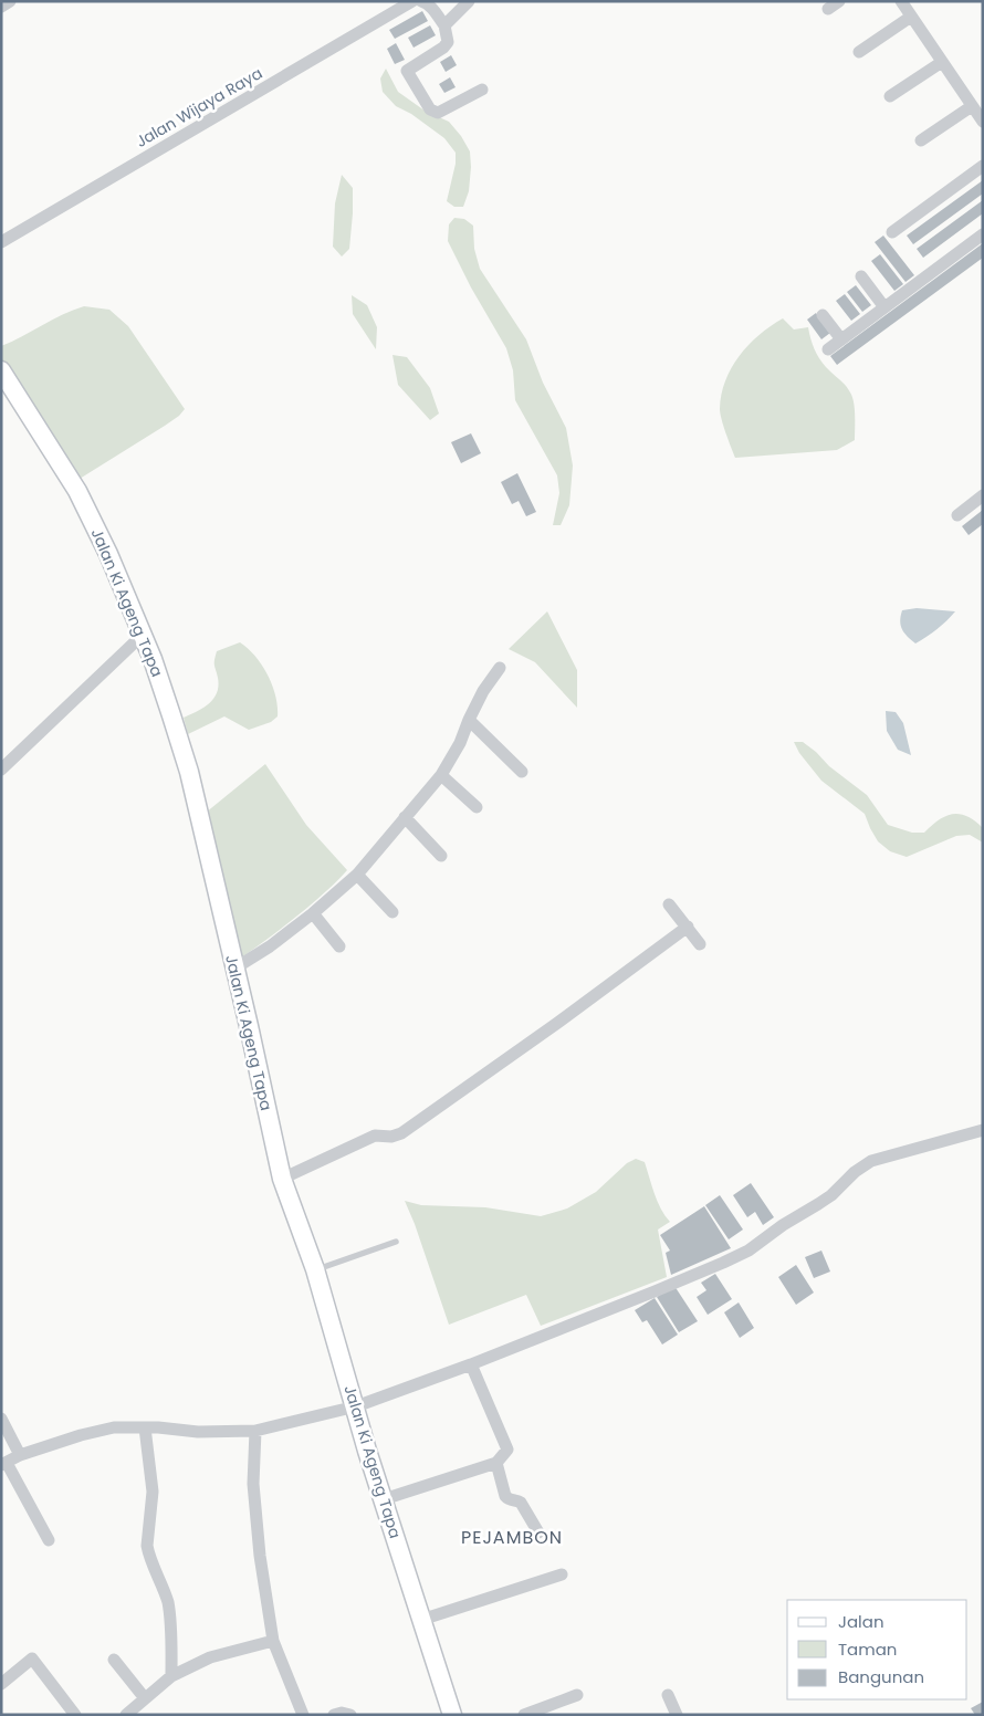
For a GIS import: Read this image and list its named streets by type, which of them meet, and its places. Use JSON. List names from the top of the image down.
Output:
{
  "streets": {
    "street": ["Jalan Wijaya Raya", "Jalan Ki Ageng Tapa"]
  },
  "districts": ["PEJAMBON"],
  "legend": ["Jalan", "Taman", "Bangunan"]
}
